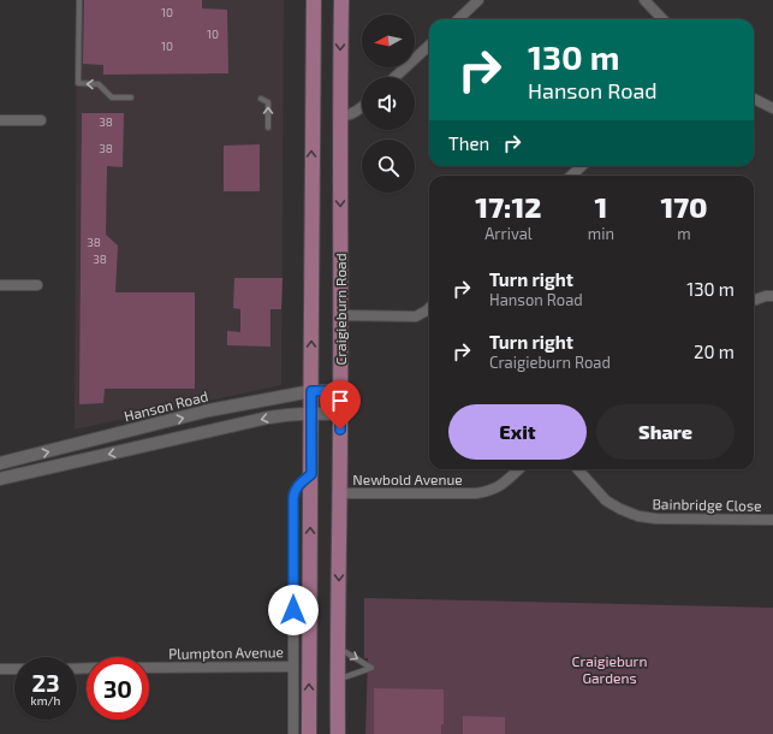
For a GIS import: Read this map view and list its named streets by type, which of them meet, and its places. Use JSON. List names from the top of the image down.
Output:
{
  "streets": {
    "main road": ["Craigieburn Road"],
    "street": [
      "Hanson Road",
      "Newbold Avenue",
      "Bainbridge Close",
      "Plumpton Avenue"
    ]
  },
  "crossings": [
    ["Craigieburn Road", "Hanson Road"],
    ["Craigieburn Road", "Newbold Avenue"]
  ],
  "parks": ["Craigieburn Gardens"],
  "house_numbers": [
    "10",
    "10",
    "10",
    "38",
    "38",
    "38",
    "38"
  ],
  "north": "left",
  "page": {
    "turn": ["130 m", "Hanson Road"],
    "then": "Then",
    "eta": [
      "17:12",
      "Arrival",
      "1",
      "min",
      "170",
      "m"
    ],
    "list": [
      {
        "name": "Turn right",
        "note": "Hanson Road",
        "value": "130 m"
      },
      {
        "name": "Turn right",
        "note": "Craigieburn Road",
        "value": "20 m"
      }
    ],
    "buttons": ["Exit", "Share"],
    "speed": "23 km/h",
    "limit": "30"
  }
}
